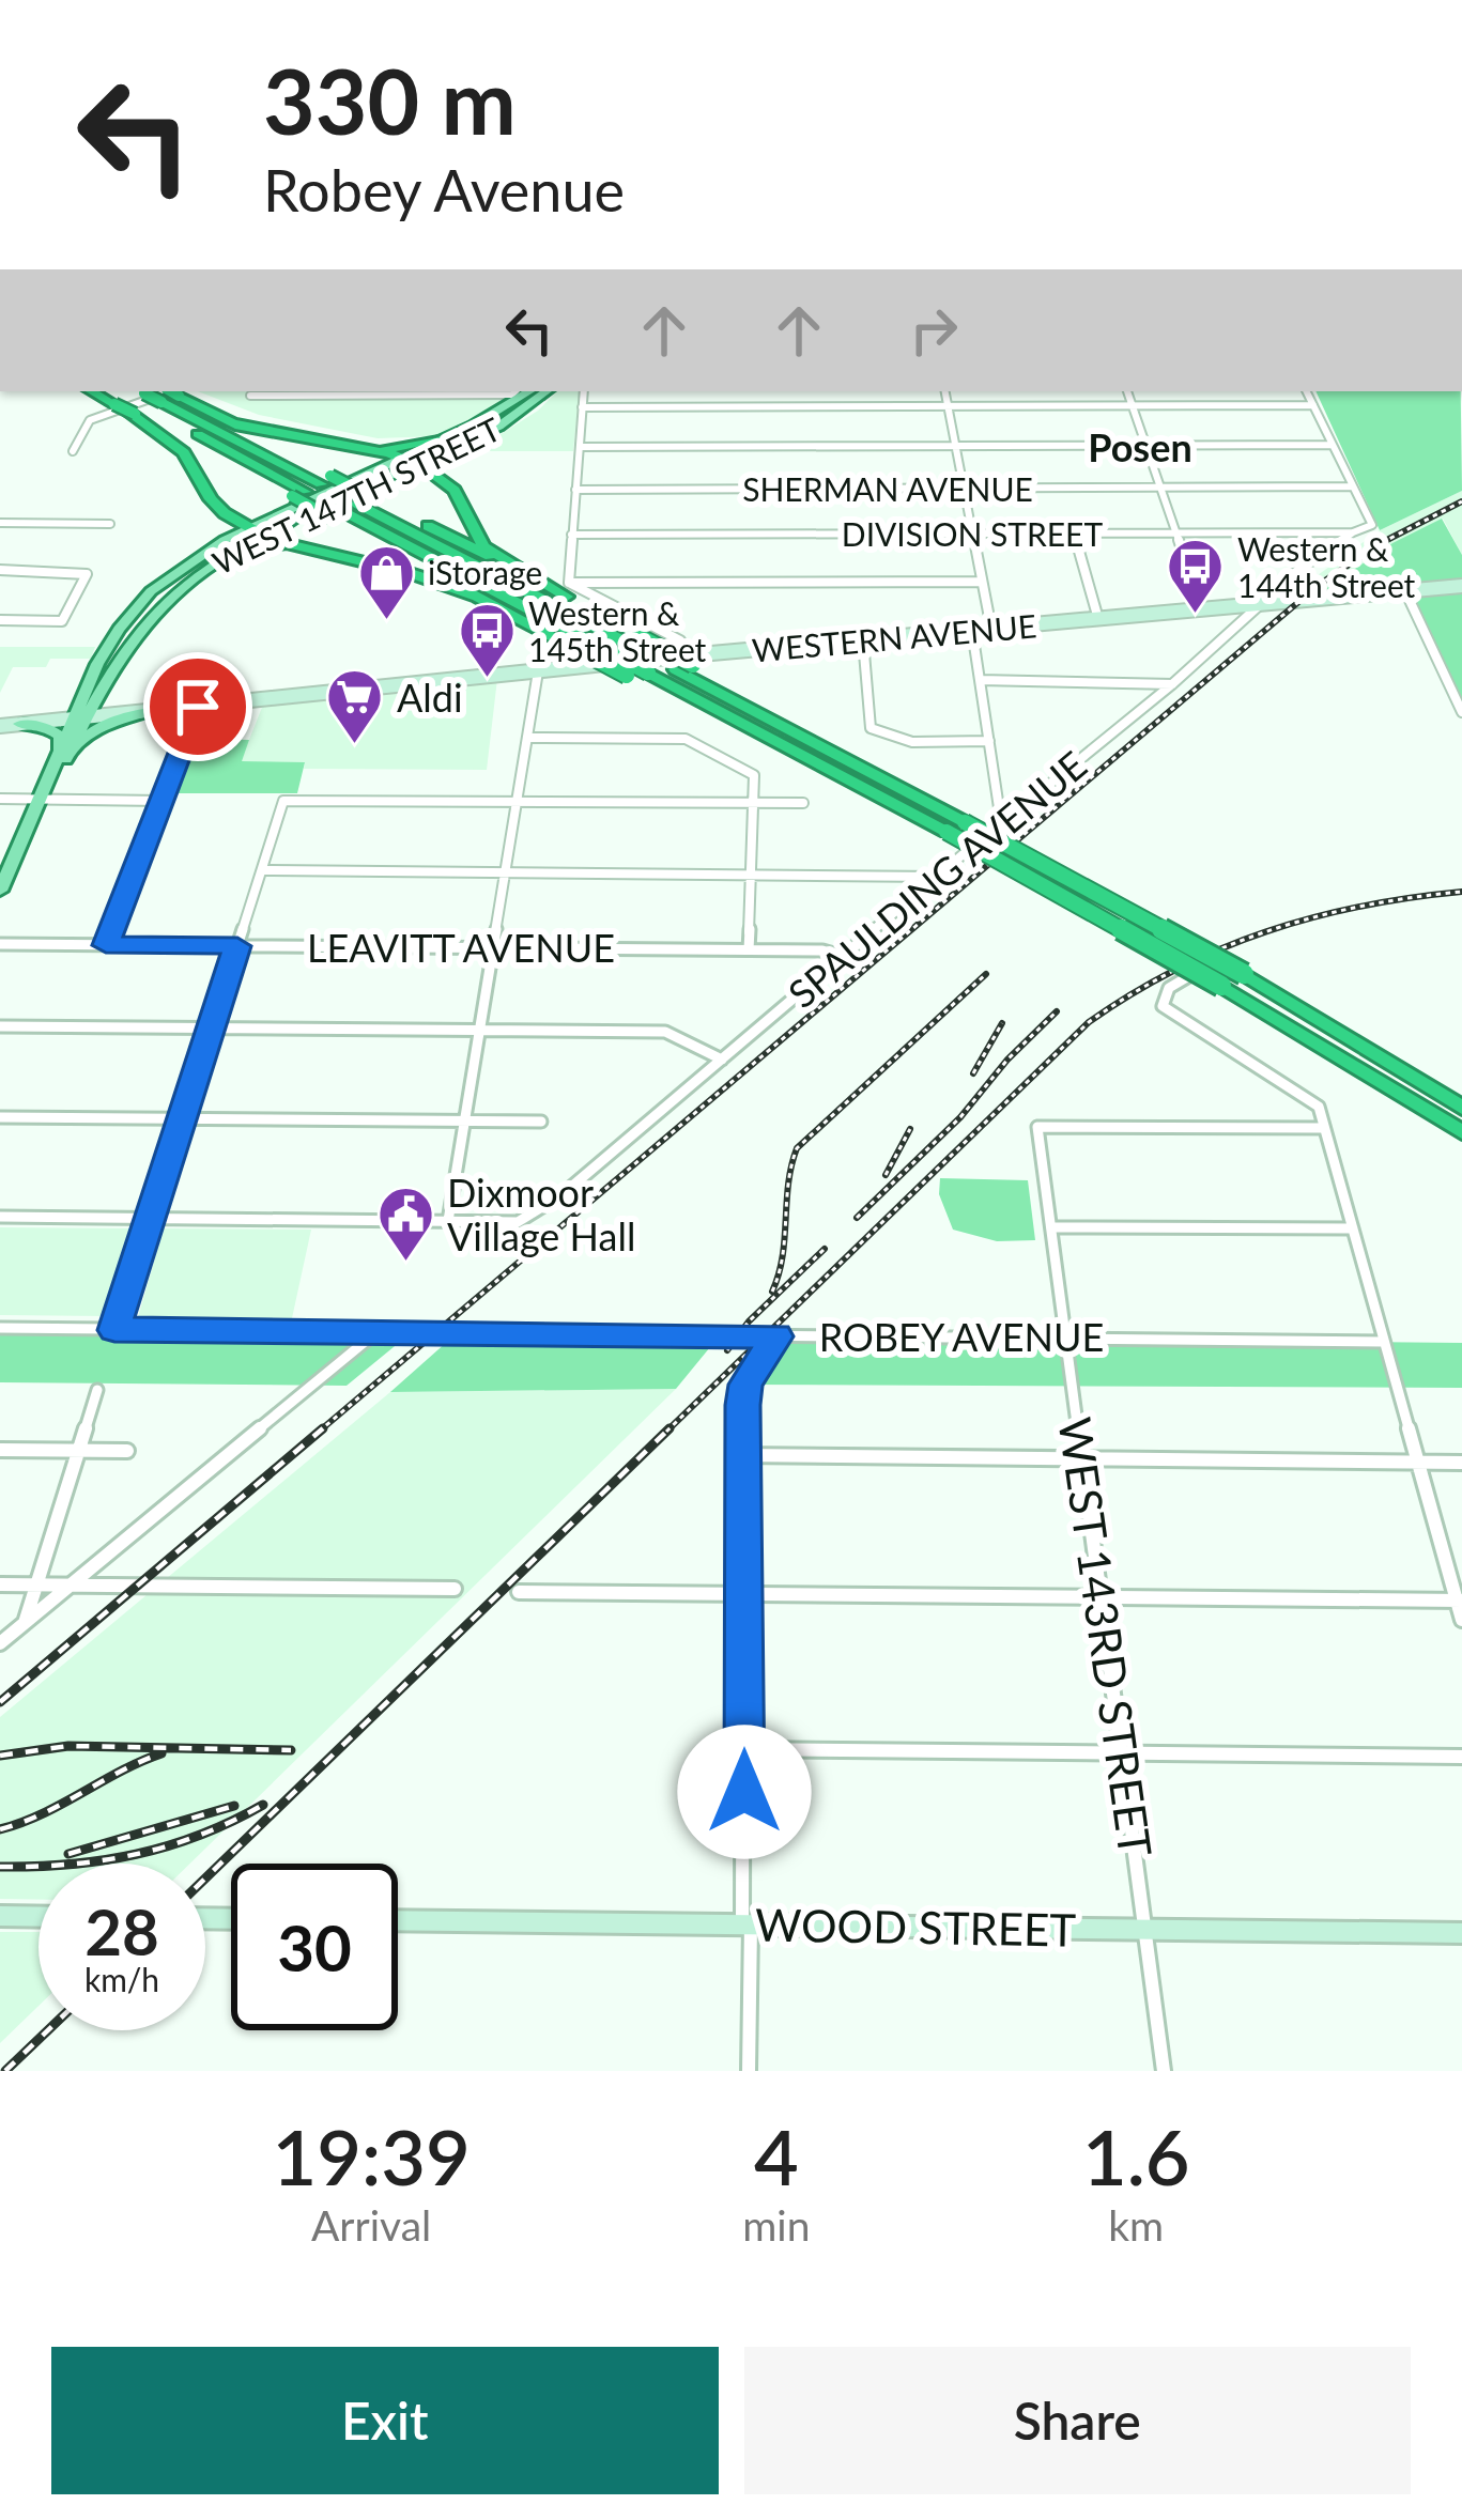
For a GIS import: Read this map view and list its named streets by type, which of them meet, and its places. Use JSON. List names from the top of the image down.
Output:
{
  "streets": {
    "main road": ["WEST 147TH STREET", "WESTERN AVENUE", "WOOD STREET"],
    "street": [
      "SHERMAN AVENUE",
      "DIVISION STREET",
      "SPAULDING AVENUE",
      "LEAVITT AVENUE",
      "ROBEY AVENUE",
      "WEST 143RD STREET"
    ]
  },
  "crossings": [
    ["SHERMAN AVENUE", "DIVISION STREET"],
    ["WEST 147TH STREET", "WESTERN AVENUE"],
    ["DIVISION STREET", "SPAULDING AVENUE"],
    ["WESTERN AVENUE", "SPAULDING AVENUE"],
    ["SPAULDING AVENUE", "LEAVITT AVENUE"],
    ["ROBEY AVENUE", "WEST 143RD STREET"],
    ["WEST 143RD STREET", "WOOD STREET"]
  ],
  "districts": ["Posen"],
  "places": {
    "bus stop": ["Western & 144th Street", "Western & 145th Street"],
    "shop": ["iStorage"],
    "supermarket": ["Aldi"],
    "public building": ["Dixmoor Village Hall"]
  },
  "page": {
    "turn": ["330 m", "Robey Avenue"],
    "speed": "28 km/h",
    "limit": "30",
    "eta": [
      "19:39",
      "Arrival",
      "4",
      "min",
      "1.6",
      "km"
    ],
    "buttons": ["Exit", "Share"]
  }
}
